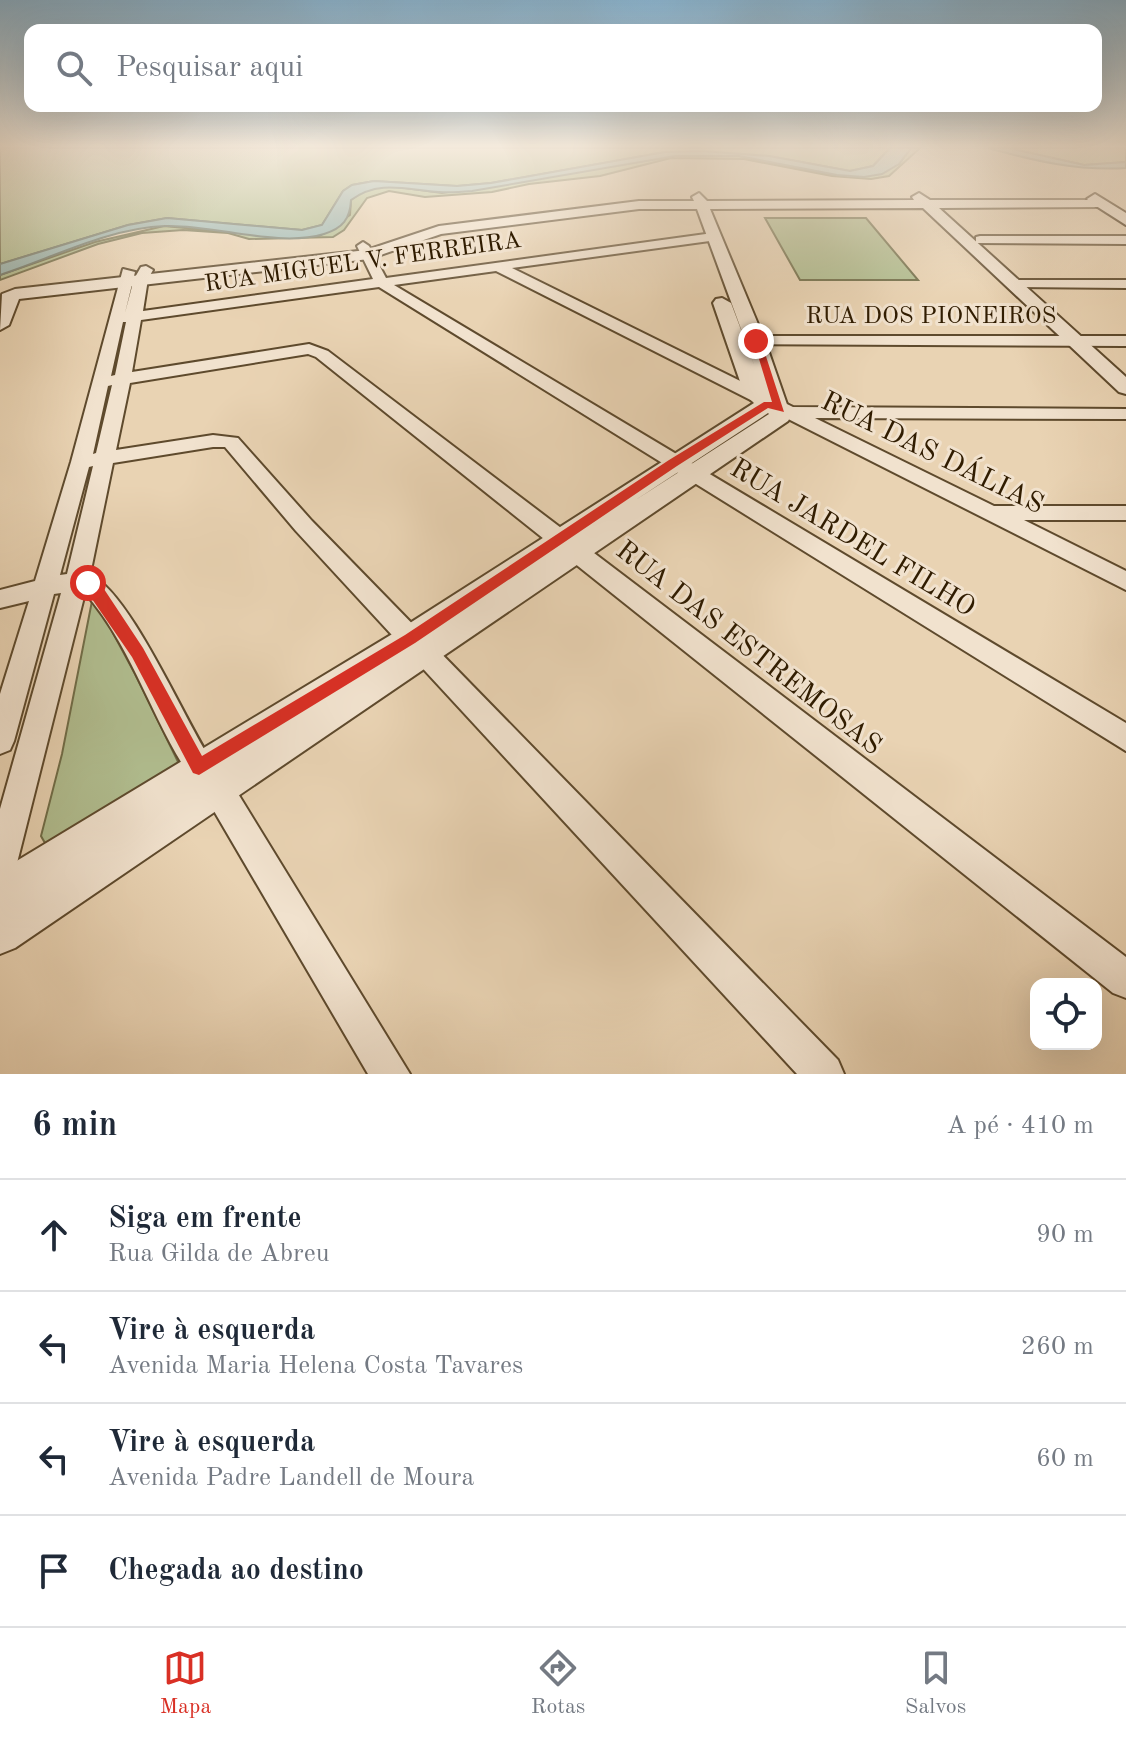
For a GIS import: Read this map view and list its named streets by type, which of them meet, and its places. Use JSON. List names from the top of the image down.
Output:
{
  "streets": {
    "street": [
      "RUA MIGUEL V. FERREIRA",
      "RUA DOS PIONEIROS",
      "RUA DAS DÁLIAS",
      "RUA JARDEL FILHO",
      "RUA DAS ESTREMOSAS"
    ]
  },
  "crossings": [
    ["RUA MIGUEL V. FERREIRA", "RUA DAS DÁLIAS"],
    ["RUA MIGUEL V. FERREIRA", "RUA JARDEL FILHO"]
  ],
  "page": {
    "search": "Pesquisar aqui",
    "heading": ["6 min", "A pé · 410 m"],
    "list": [
      ["Siga em frente", "Rua Gilda de Abreu", "90 m"],
      ["Vire à esquerda", "Avenida Maria Helena Costa Tavares", "260 m"],
      ["Vire à esquerda", "Avenida Padre Landell de Moura", "60 m"],
      "Chegada ao destino"
    ],
    "nav": ["Mapa", "Rotas", "Salvos"]
  }
}
